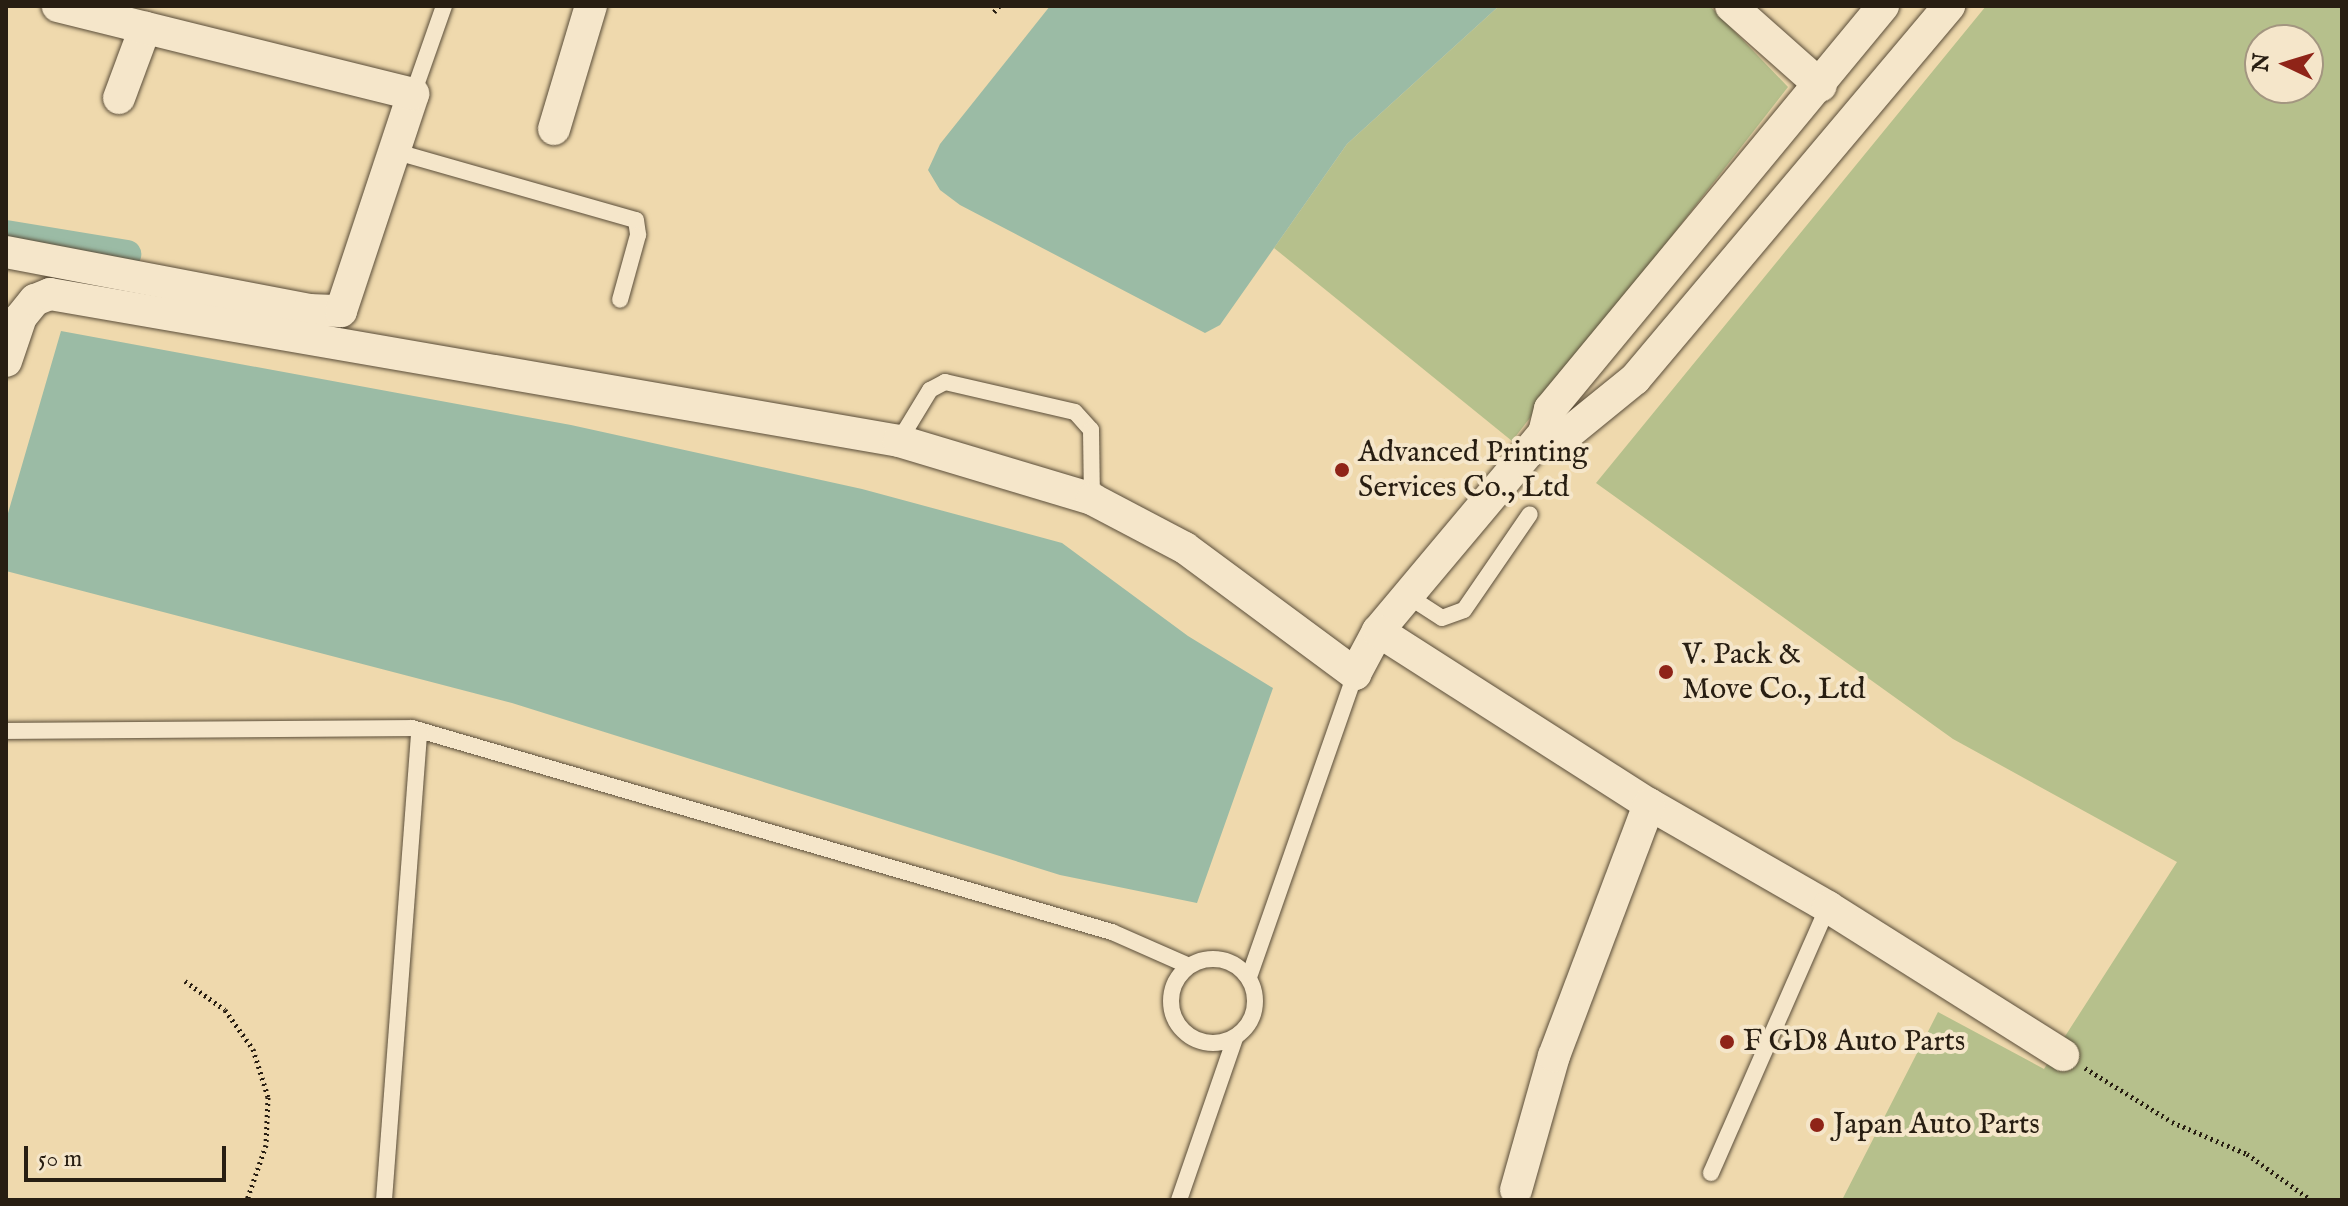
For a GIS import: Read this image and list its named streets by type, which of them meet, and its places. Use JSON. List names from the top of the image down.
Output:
{
  "places": [
    "Advanced Printing Services Co., Ltd",
    "V. Pack & Move Co., Ltd",
    "F GD8 Auto Parts",
    "Japan Auto Parts"
  ],
  "scale_bar": "50 m",
  "north": "left"
}
